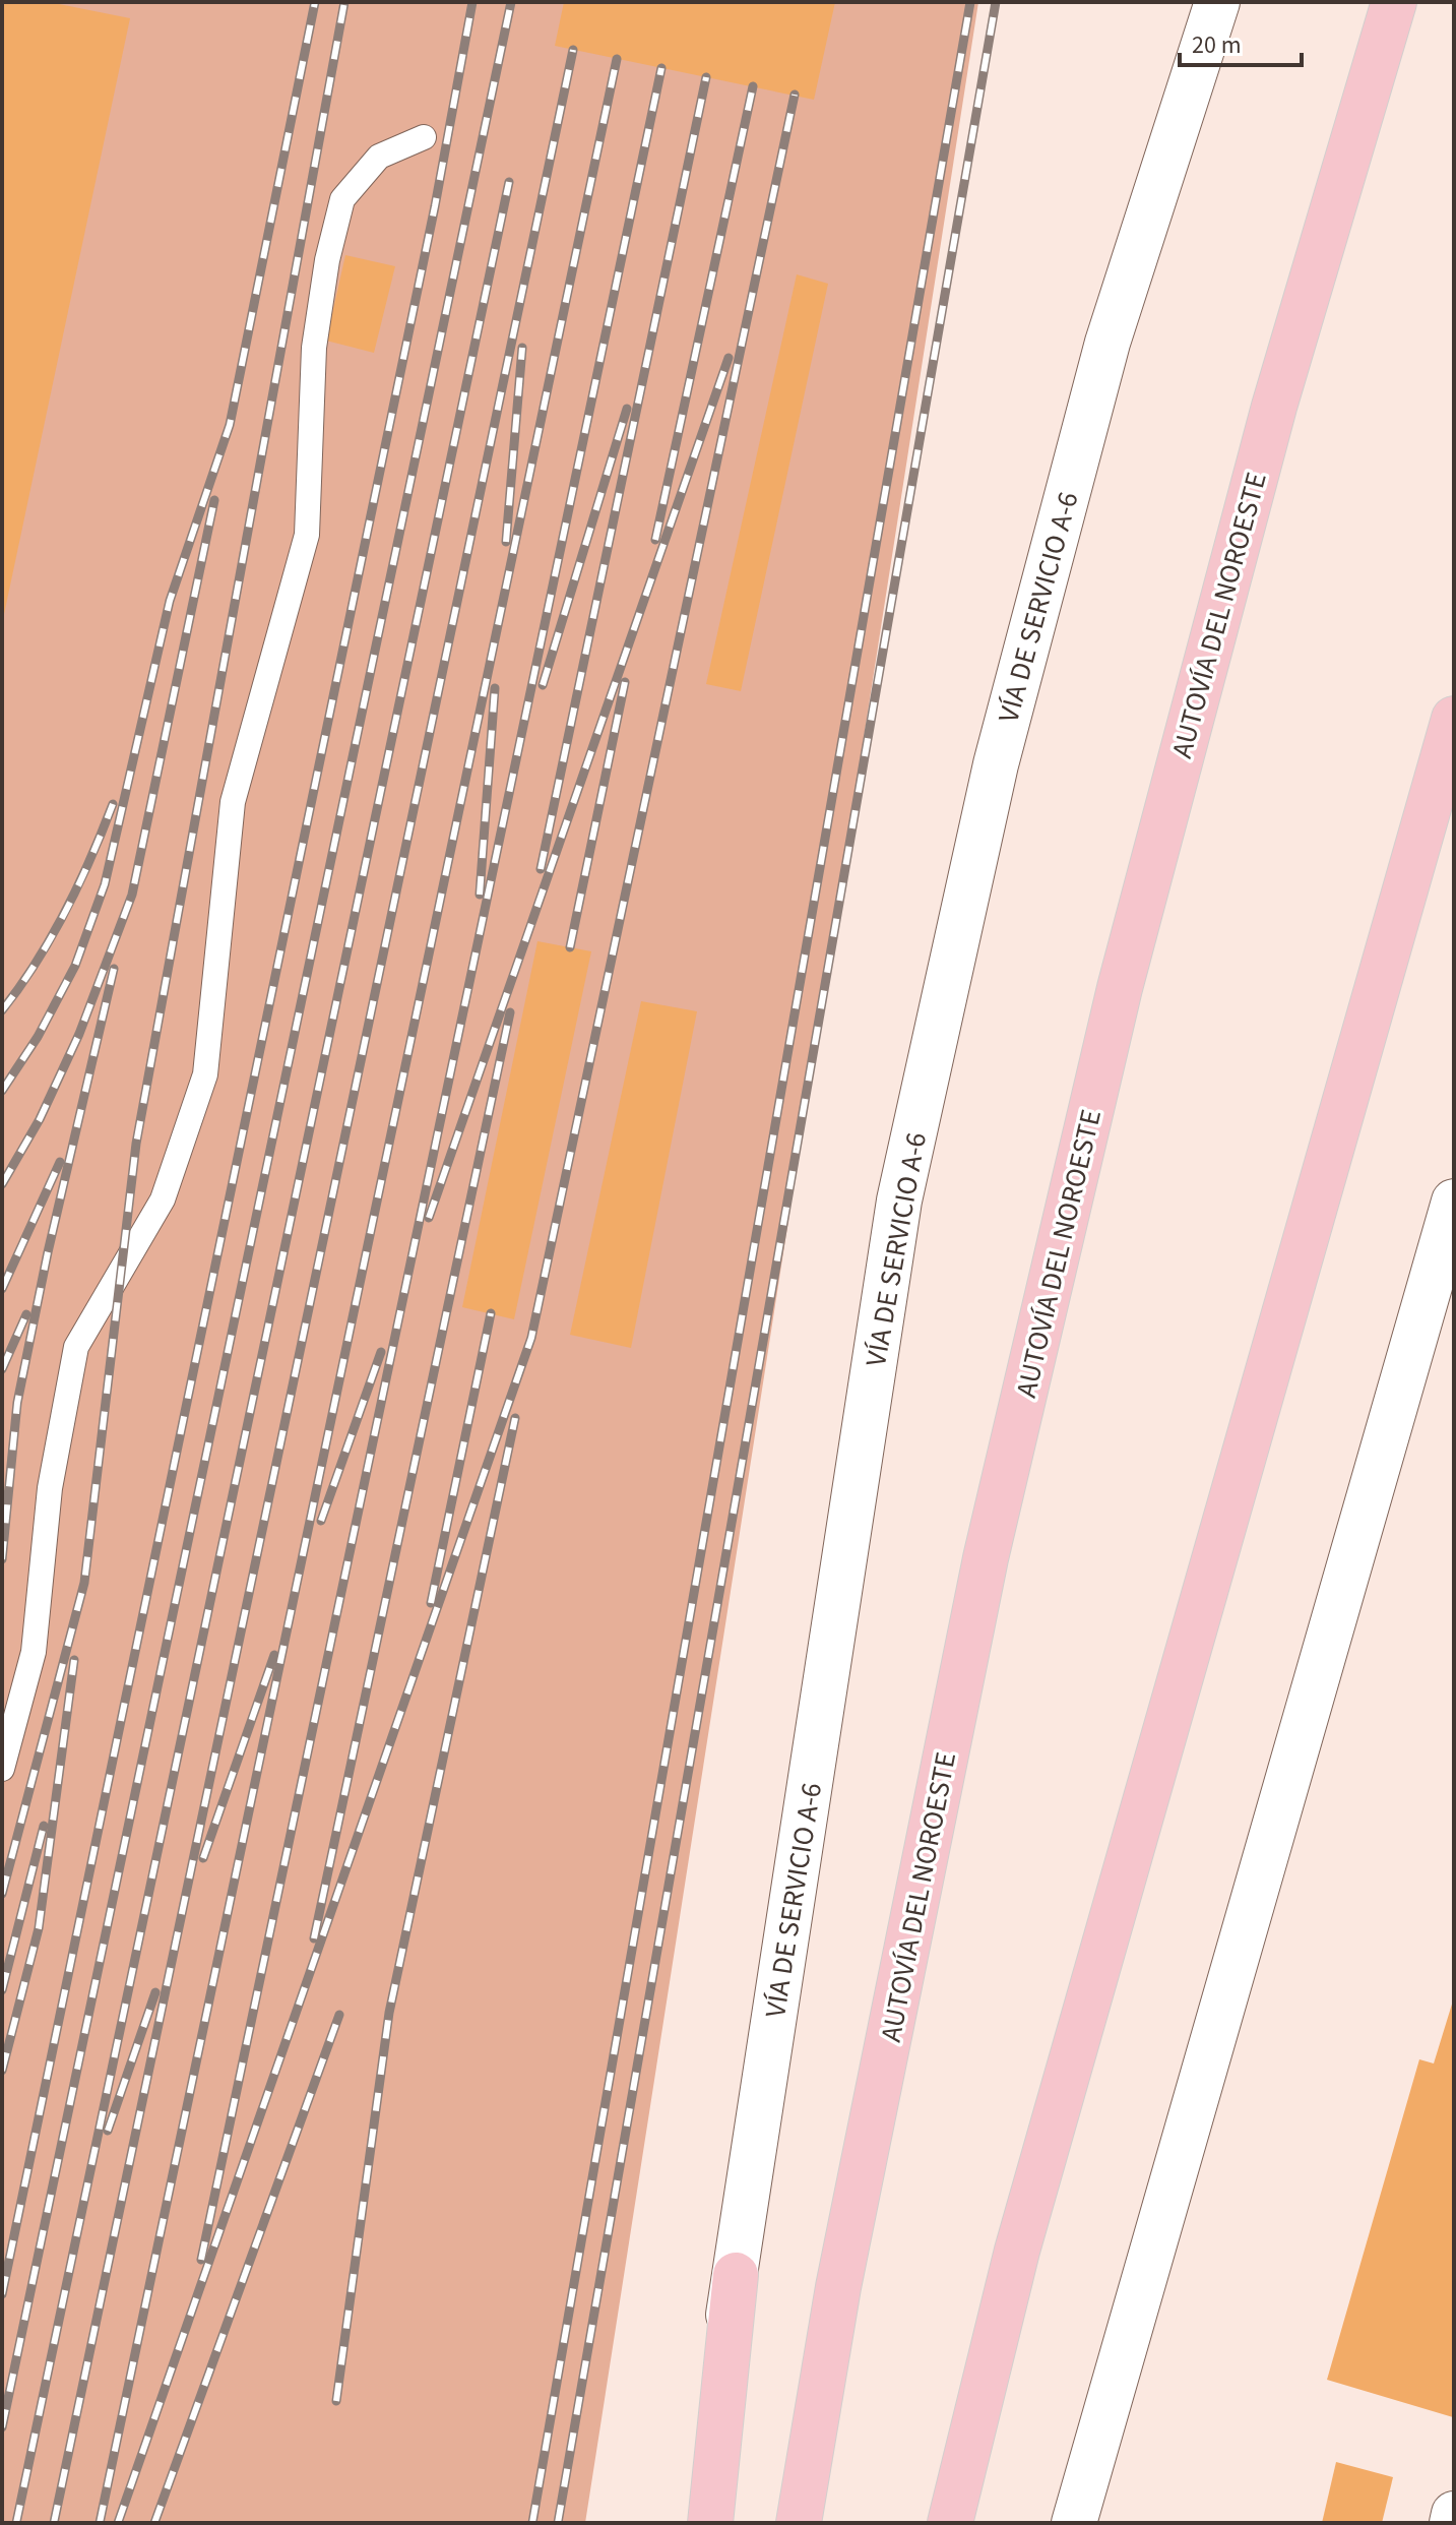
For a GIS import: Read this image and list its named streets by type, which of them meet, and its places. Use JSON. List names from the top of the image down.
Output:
{
  "streets": {
    "highway": ["AUTOVÍA DEL NOROESTE"],
    "street": ["VÍA DE SERVICIO A-6"]
  },
  "scale_bar": "20 m"
}
